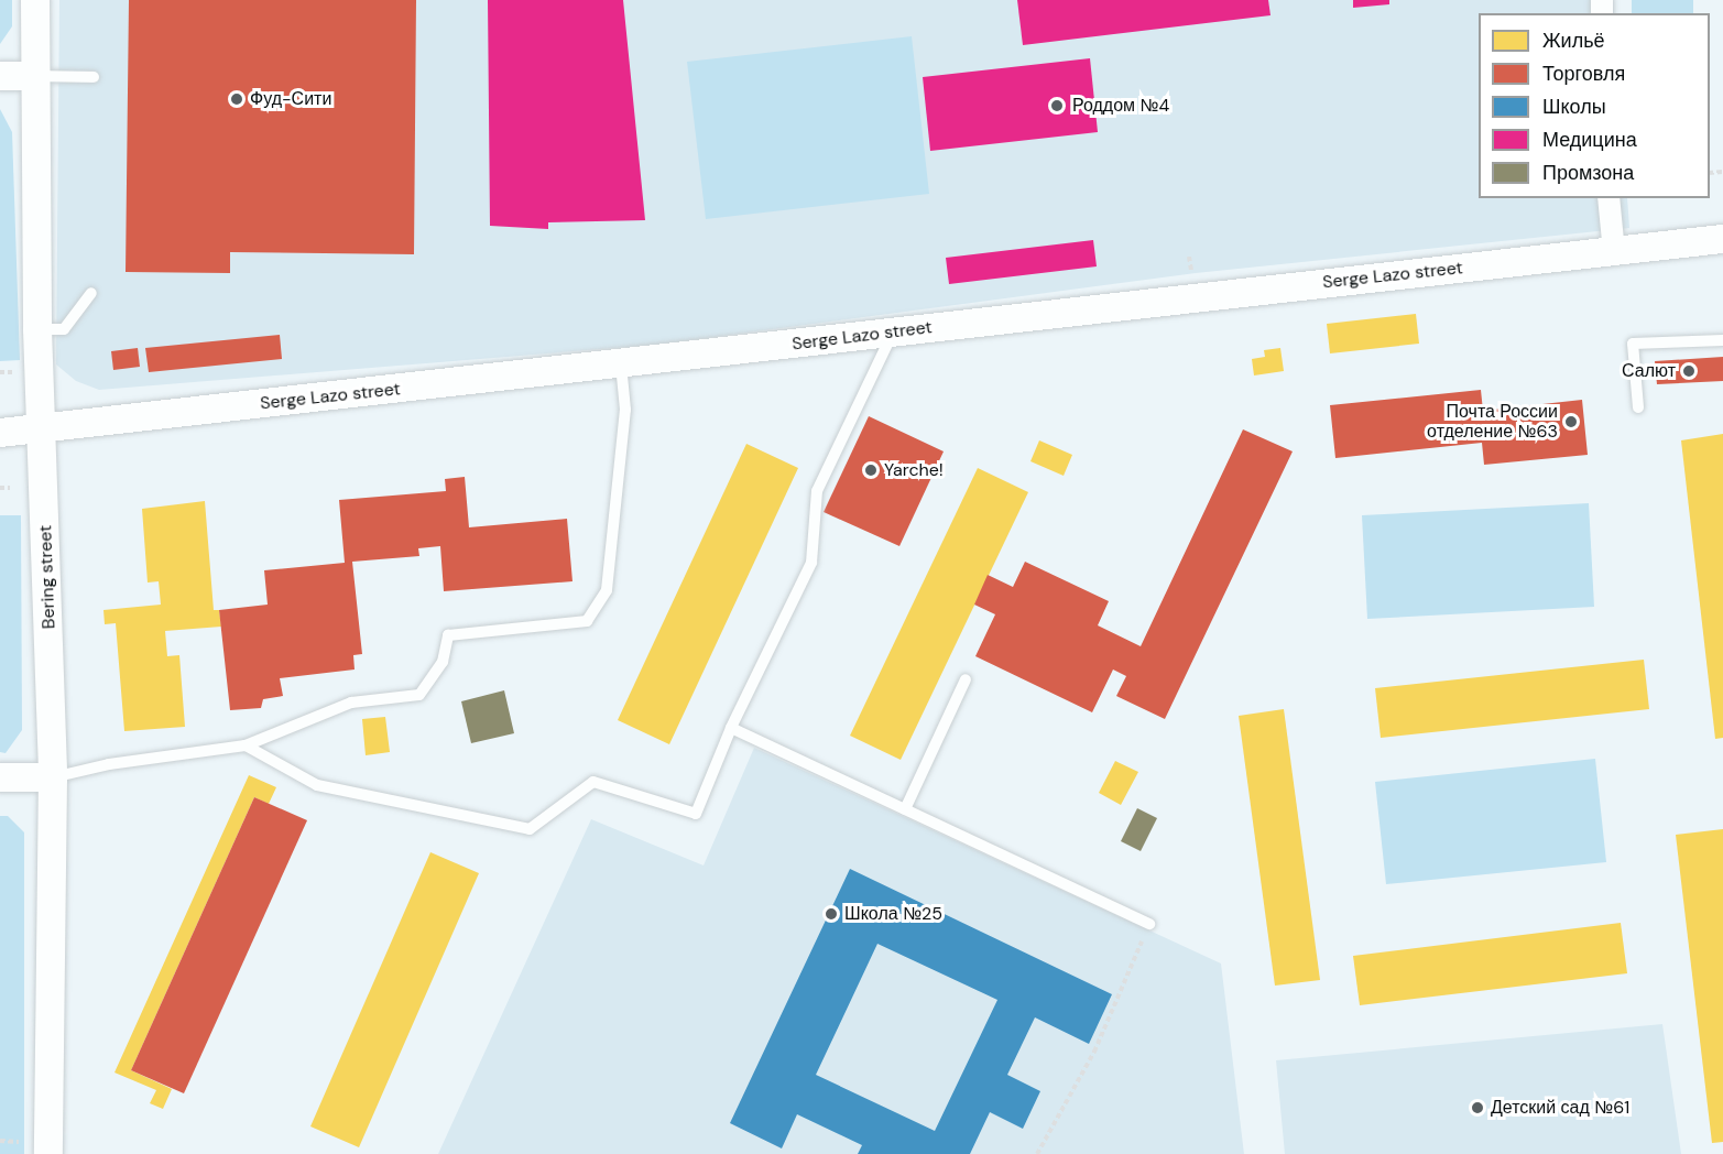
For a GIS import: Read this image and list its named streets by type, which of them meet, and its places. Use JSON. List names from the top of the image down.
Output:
{
  "streets": {
    "street": ["Serge Lazo street", "Bering street"]
  },
  "crossings": [
    ["Serge Lazo street", "Bering street"]
  ],
  "places": [
    "Фуд-Сити",
    "Роддом №4",
    "Салют",
    "Почта России отделение №63",
    "Yarche!",
    "Школа №25",
    "Детский сад №61"
  ],
  "legend": [
    "Жильё",
    "Торговля",
    "Школы",
    "Медицина",
    "Промзона"
  ]
}
